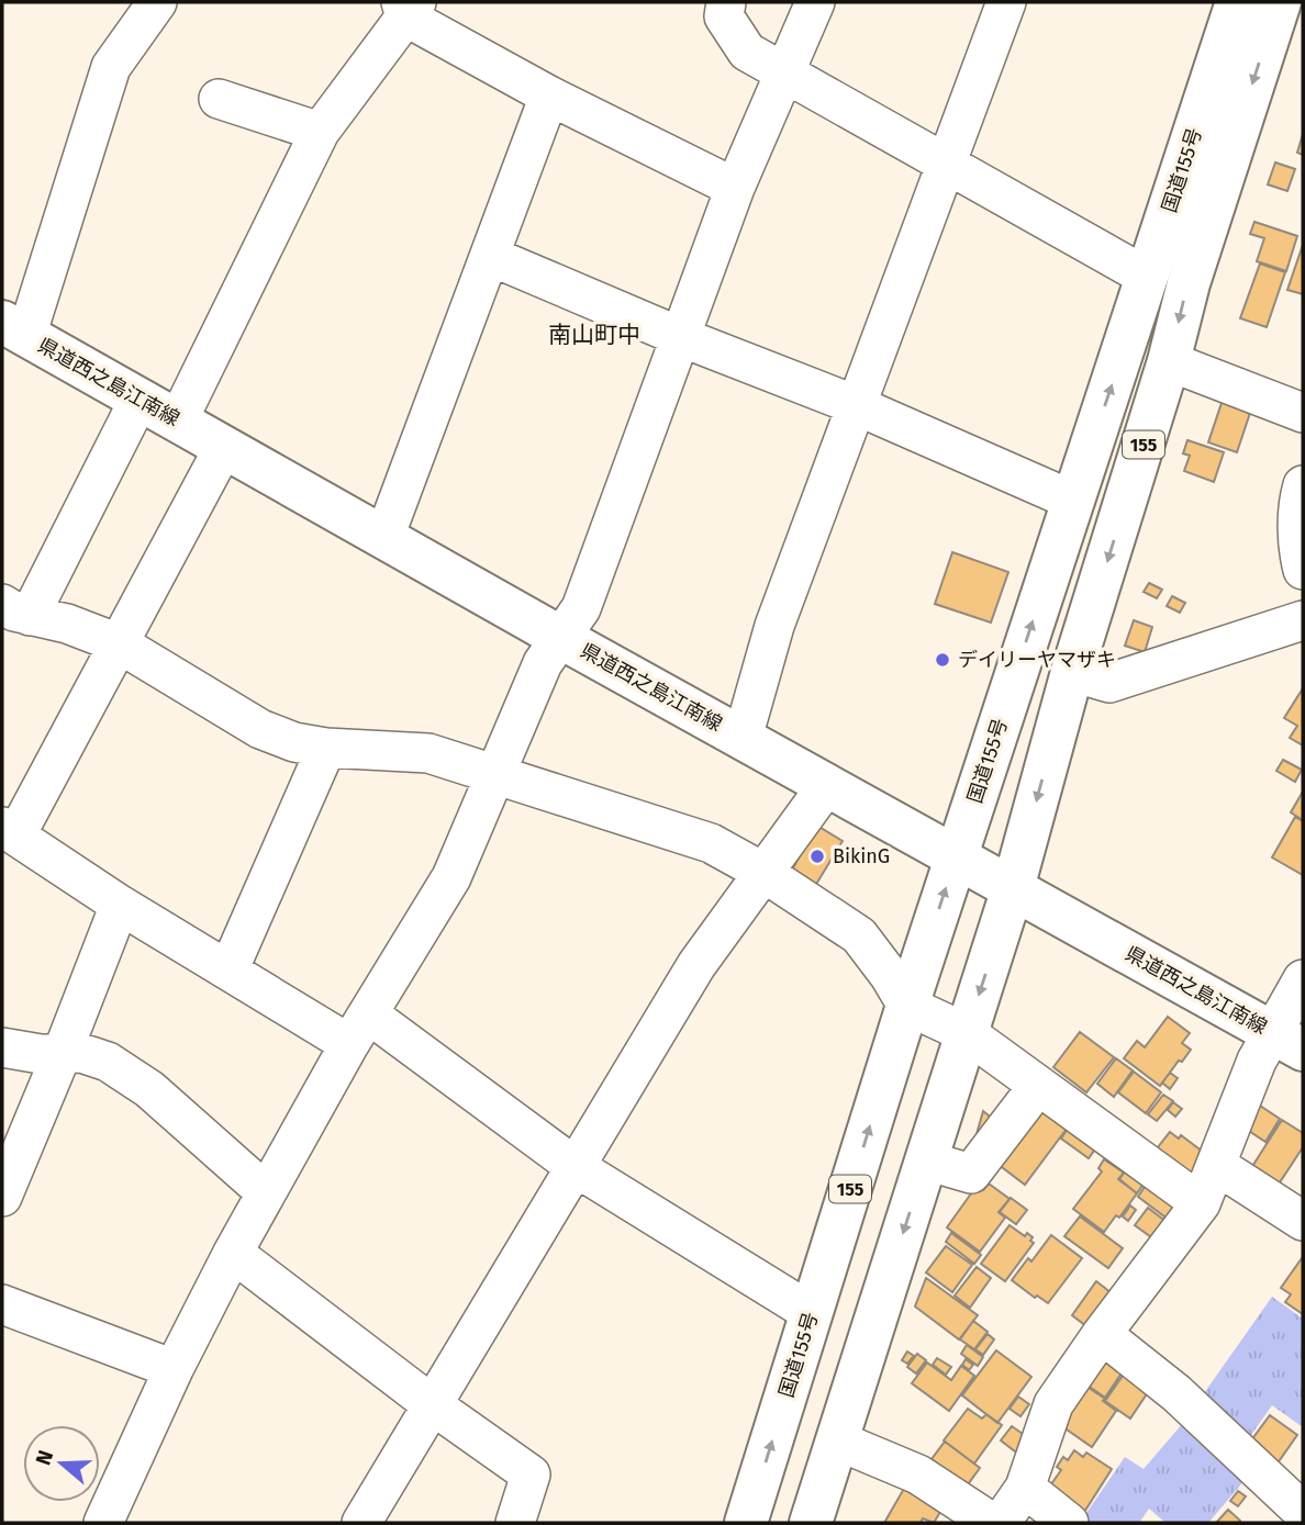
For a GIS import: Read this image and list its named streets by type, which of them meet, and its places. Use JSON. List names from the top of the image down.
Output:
{
  "streets": {
    "main road": ["国道155号", "県道西之島江南線", "155"]
  },
  "crossings": [
    ["国道155号", "県道西之島江南線"]
  ],
  "districts": ["南山町中"],
  "places": ["デイリーヤマザキ", "BikinG"],
  "north": "left"
}
